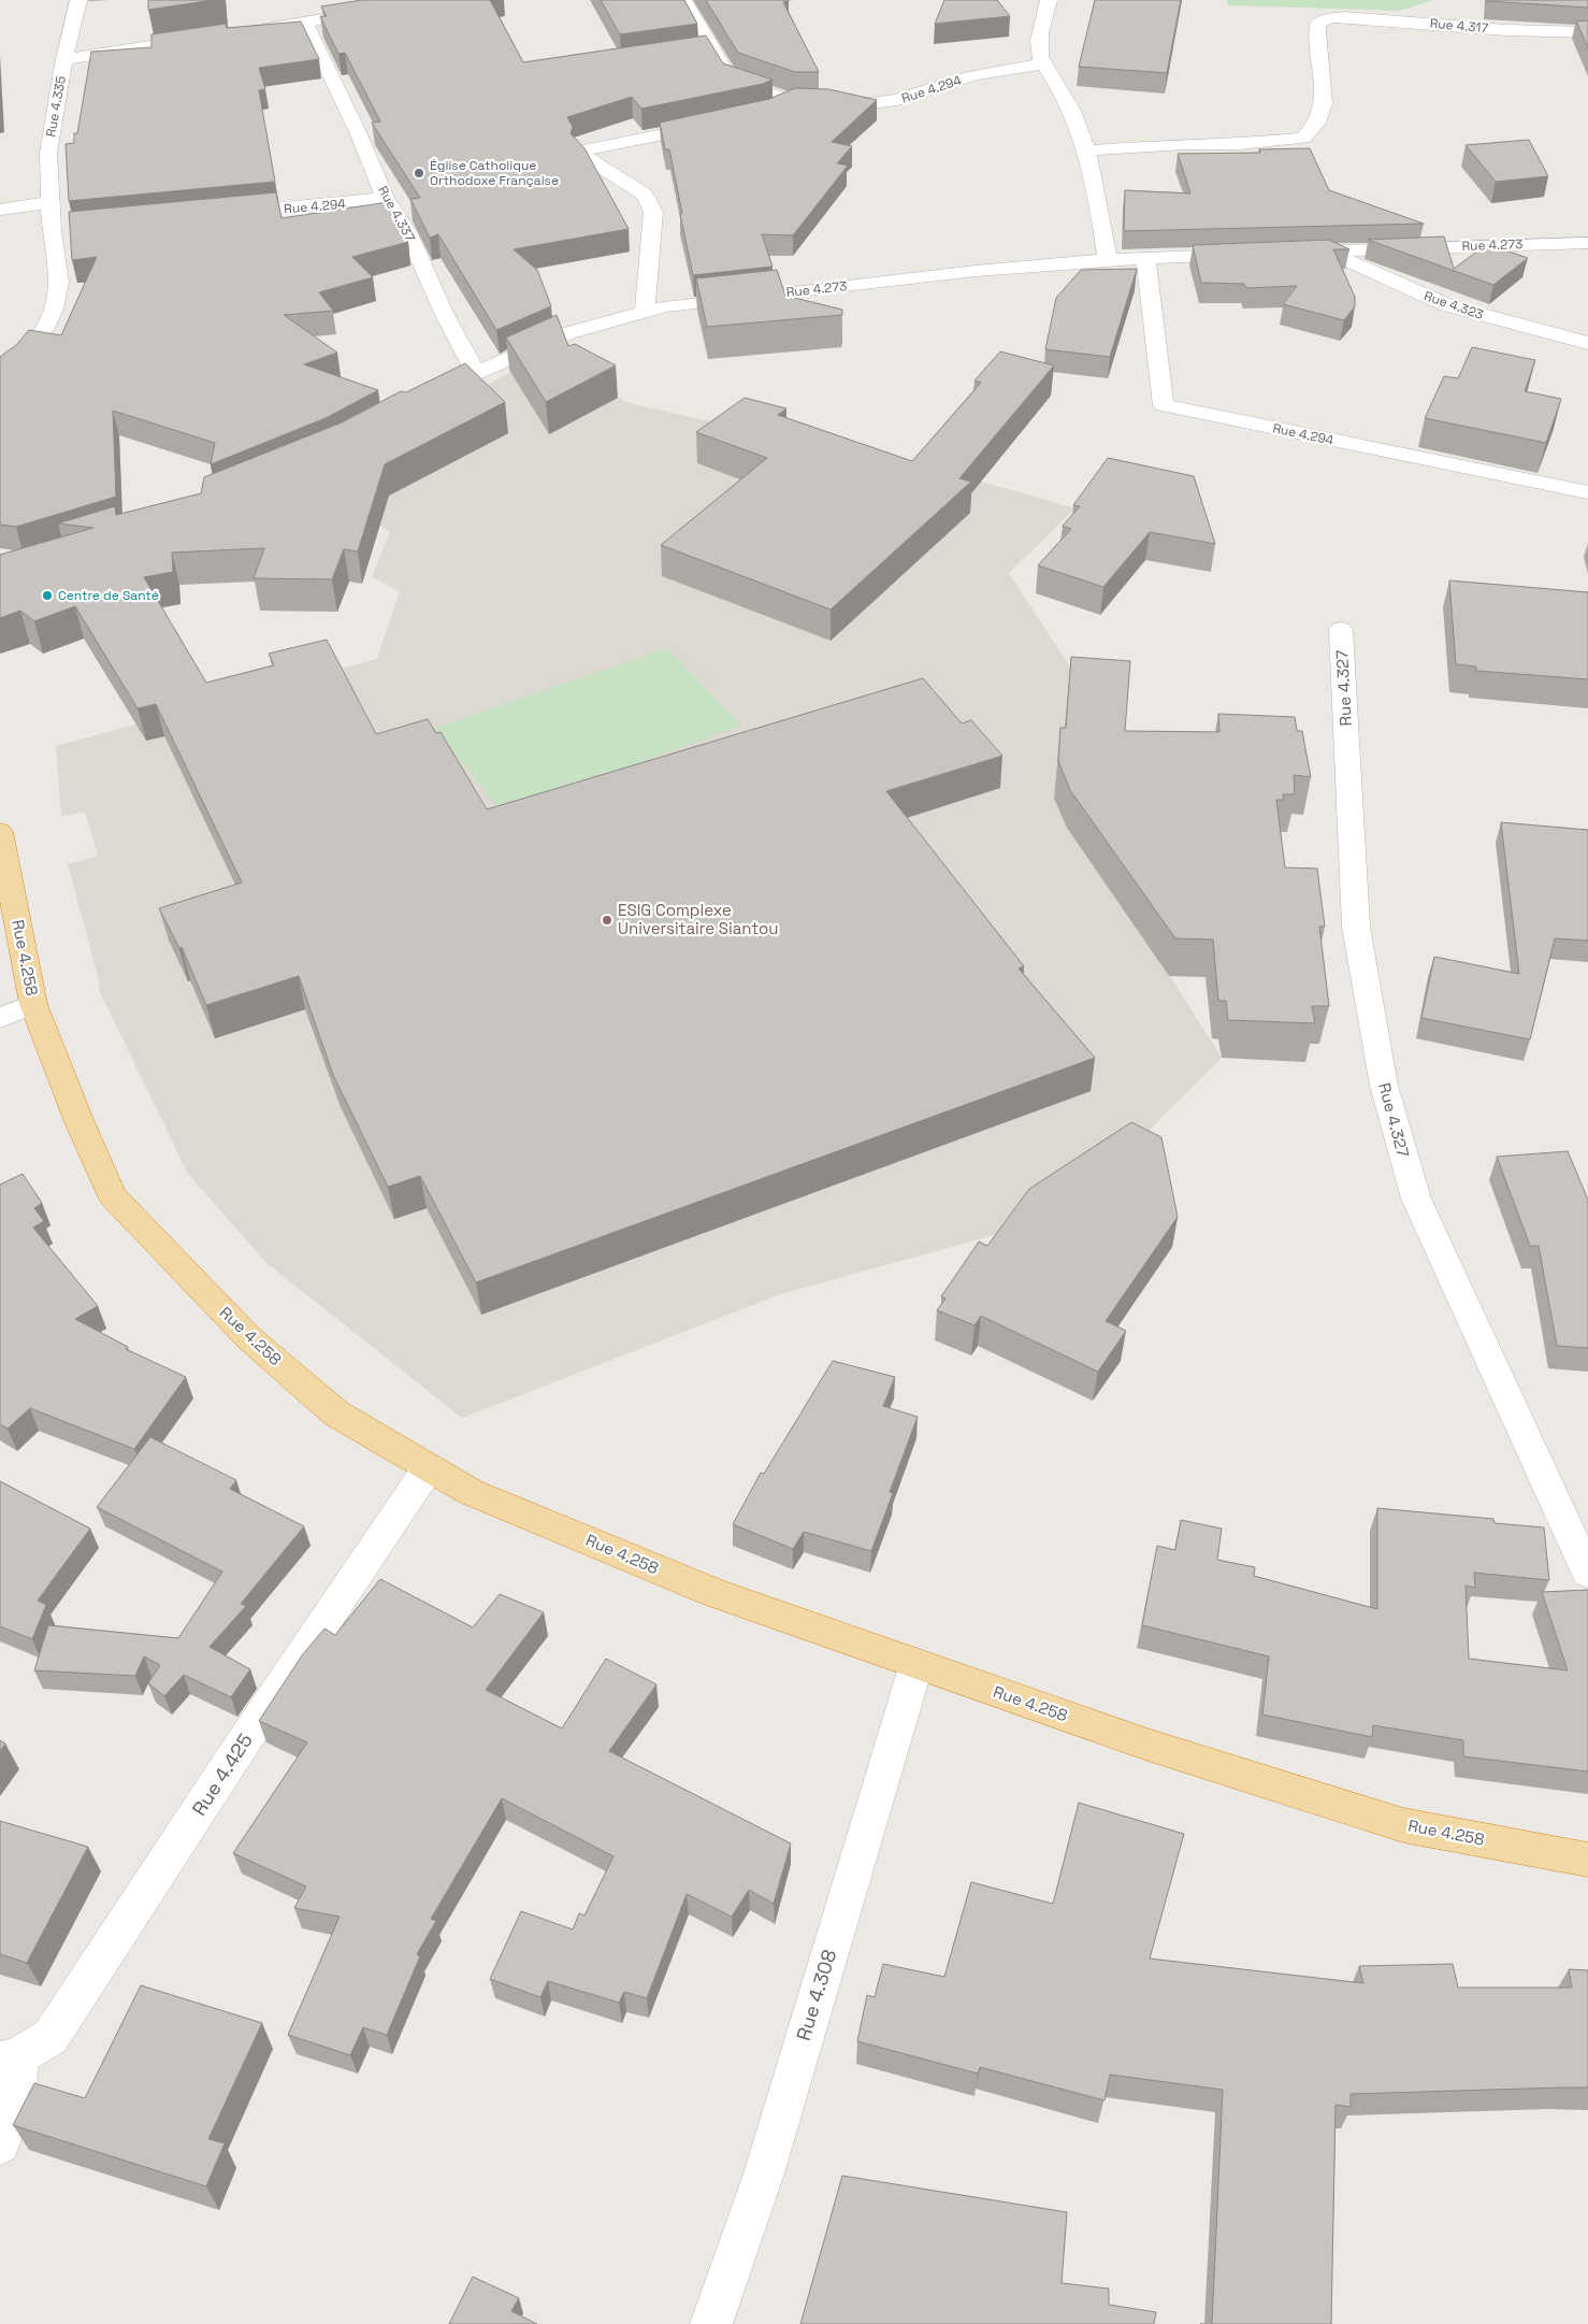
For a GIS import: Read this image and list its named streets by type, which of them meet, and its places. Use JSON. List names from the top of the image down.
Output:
{
  "streets": {
    "highway": ["Rue 4.258"],
    "street": [
      "Rue 4.317",
      "Rue 4.294",
      "Rue 4.335",
      "Rue 4.337",
      "Rue 4.273",
      "Rue 4.323",
      "Rue 4.327",
      "Rue 4.425",
      "Rue 4.308"
    ]
  },
  "crossings": [
    ["Rue 4.294", "Rue 4.337"],
    ["Rue 4.294", "Rue 4.273"],
    ["Rue 4.337", "Rue 4.273"],
    ["Rue 4.273", "Rue 4.323"],
    ["Rue 4.258", "Rue 4.425"],
    ["Rue 4.258", "Rue 4.308"]
  ],
  "places": ["Église Catholique Orthodoxe Française", "Centre de Santé", "ESIG Complexe Universitaire Siantou"]
}
